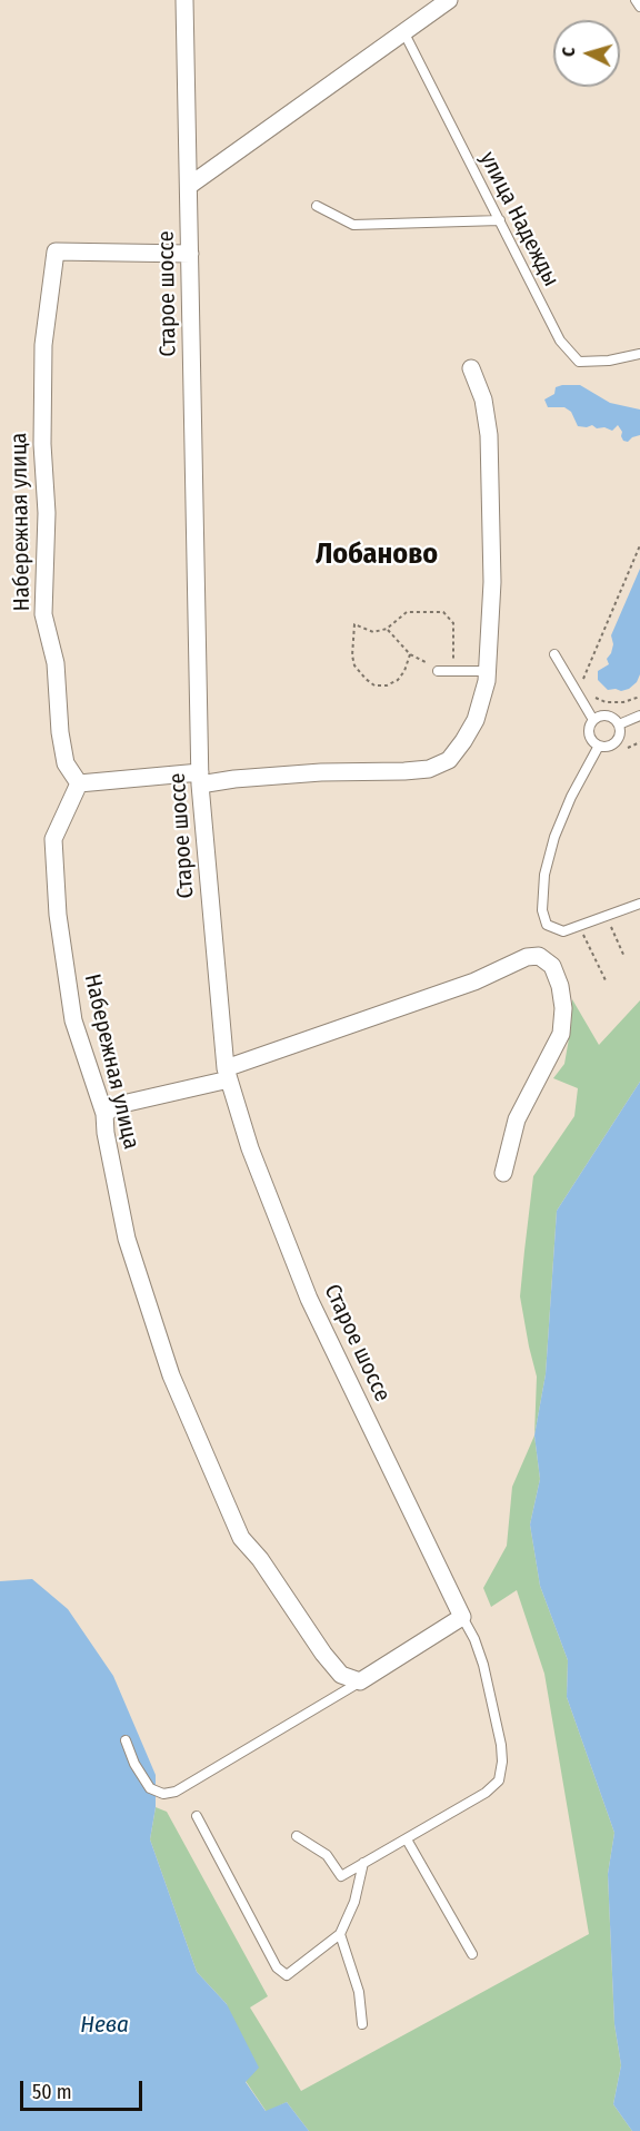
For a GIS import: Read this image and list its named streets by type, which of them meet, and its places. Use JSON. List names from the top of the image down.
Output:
{
  "streets": {
    "street": ["Старое шоссе", "Набережная улица"],
    "lane": ["улица Надежды"]
  },
  "crossings": [
    ["Старое шоссе", "Набережная улица"]
  ],
  "districts": ["Лобаново"],
  "water": ["Нева"],
  "scale_bar": "50 m",
  "north": "left"
}
